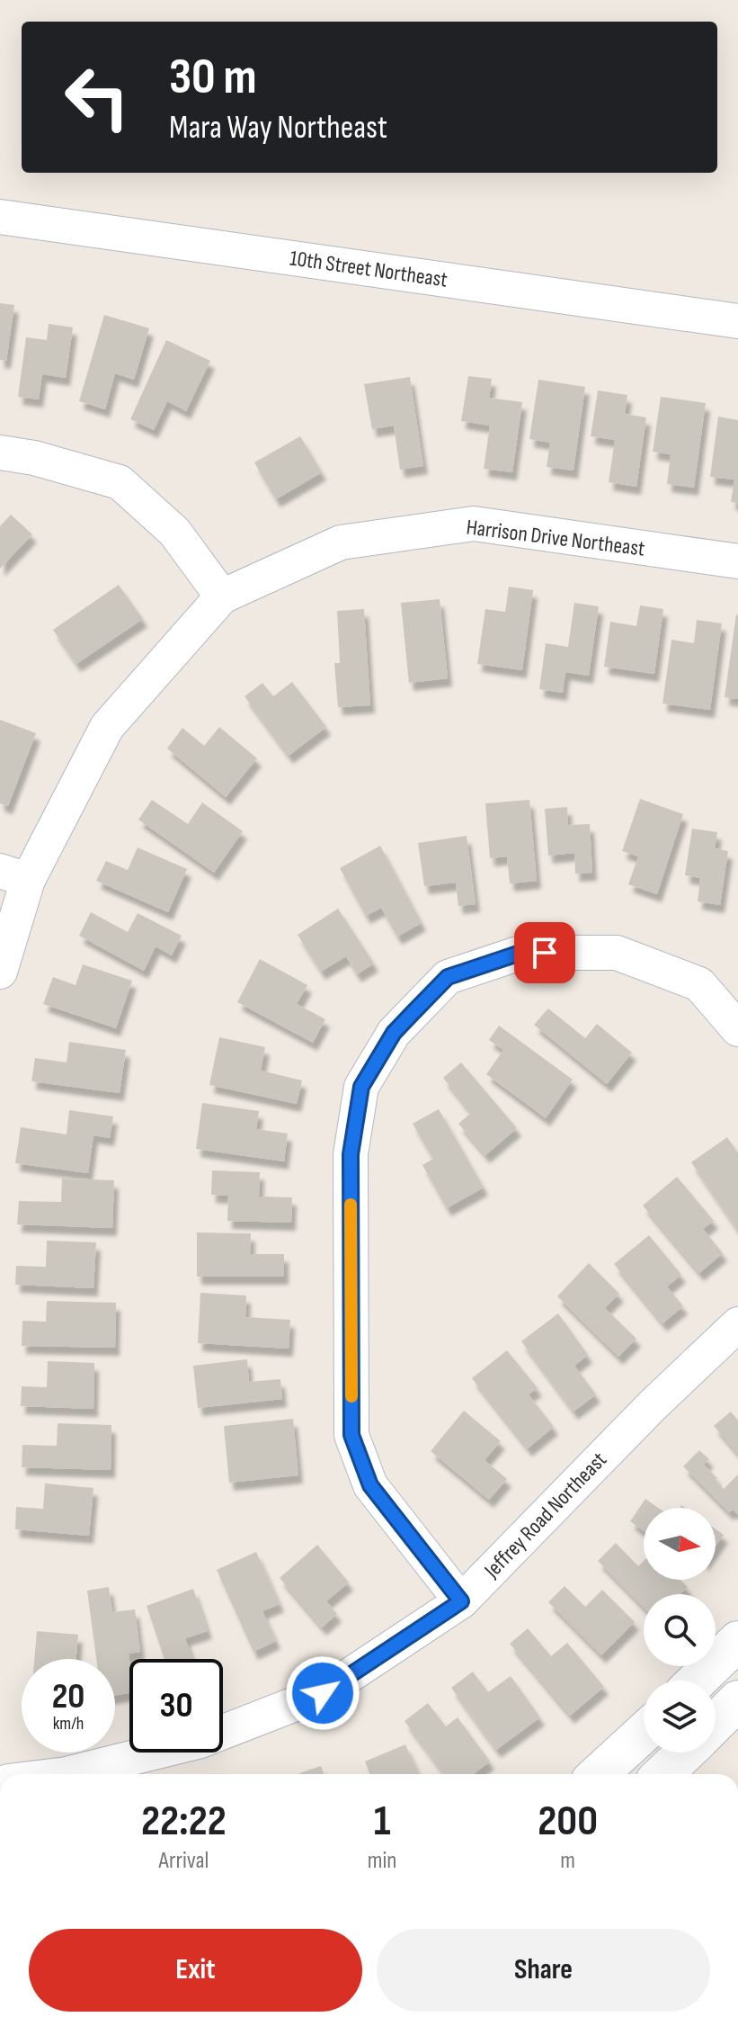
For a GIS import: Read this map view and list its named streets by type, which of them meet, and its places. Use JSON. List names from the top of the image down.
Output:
{
  "streets": {
    "street": ["10th Street Northeast", "Harrison Drive Northeast", "Jeffrey Road Northeast"]
  },
  "north": "right",
  "page": {
    "turn": ["30 m", "Mara Way Northeast"],
    "speed": "20 km/h",
    "limit": "30",
    "eta": [
      "22:22",
      "Arrival",
      "1",
      "min",
      "200",
      "m"
    ],
    "buttons": ["Exit", "Share"]
  }
}
